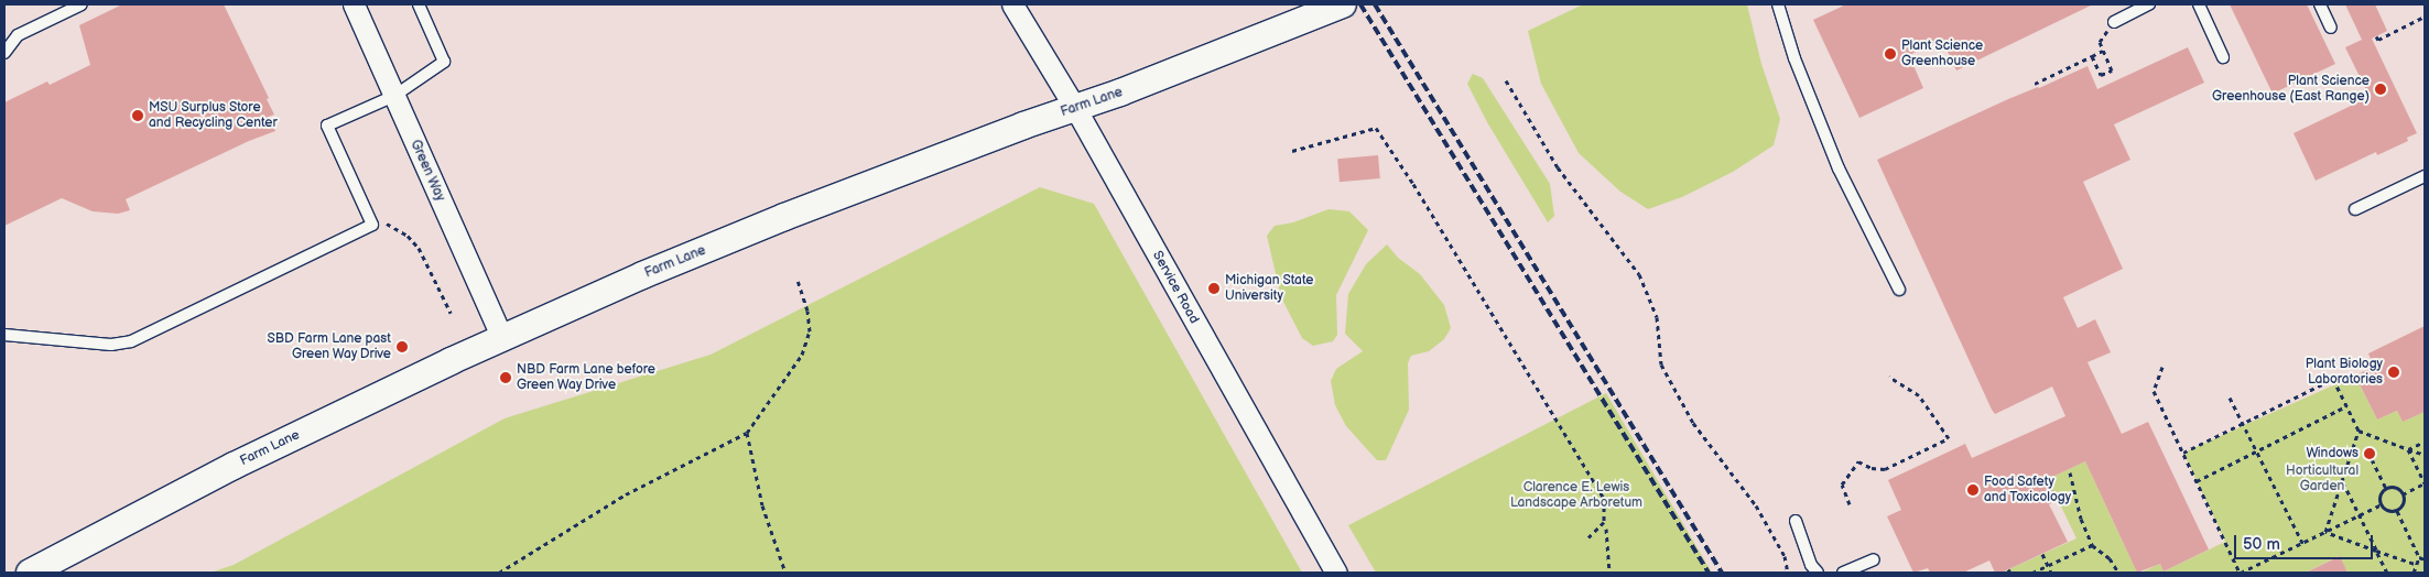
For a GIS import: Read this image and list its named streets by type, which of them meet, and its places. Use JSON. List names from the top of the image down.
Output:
{
  "streets": {
    "street": ["Farm Lane", "Green Way", "Service Road"]
  },
  "crossings": [
    ["Farm Lane", "Green Way"],
    ["Farm Lane", "Service Road"]
  ],
  "parks": ["Horticultural Garden", "Clarence E. Lewis Landscape Arboretum"],
  "places": [
    "Plant Science Greenhouse",
    "Plant Science Greenhouse (East Range)",
    "MSU Surplus Store and Recycling Center",
    "Michigan State University",
    "SBD Farm Lane past Green Way Drive",
    "Plant Biology Laboratories",
    "NBD Farm Lane before Green Way Drive",
    "Windows",
    "Food Safety and Toxicology"
  ],
  "scale_bar": "50 m"
}
